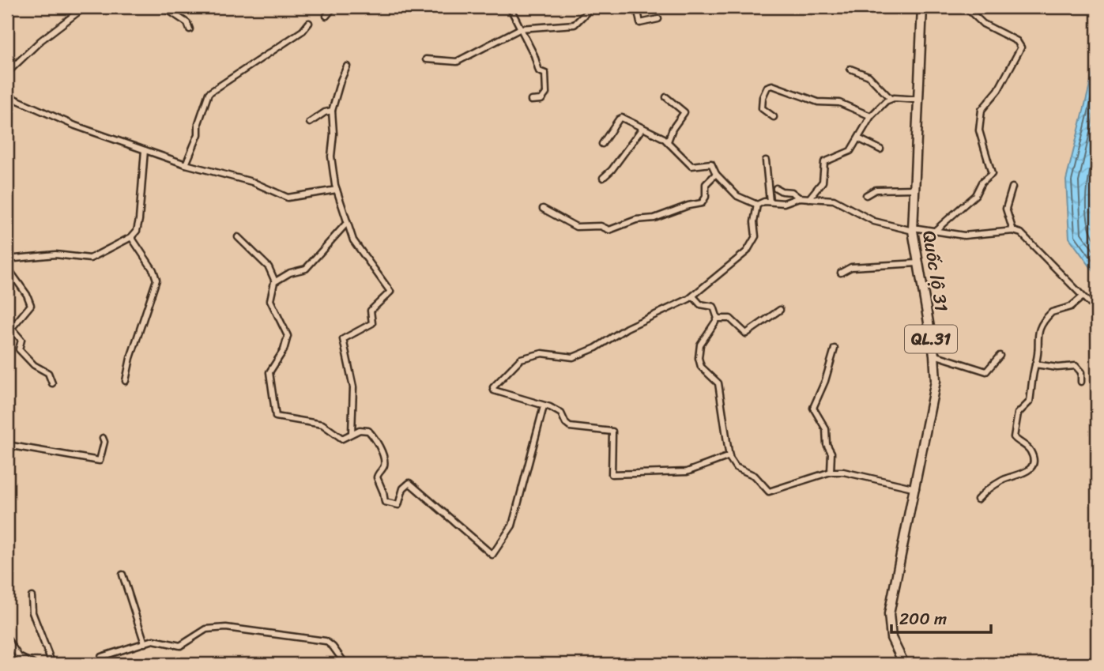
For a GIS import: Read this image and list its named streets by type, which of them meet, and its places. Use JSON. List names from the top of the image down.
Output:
{
  "streets": {
    "highway": ["Quốc lộ 31", "QL.31"]
  },
  "scale_bar": "200 m"
}
